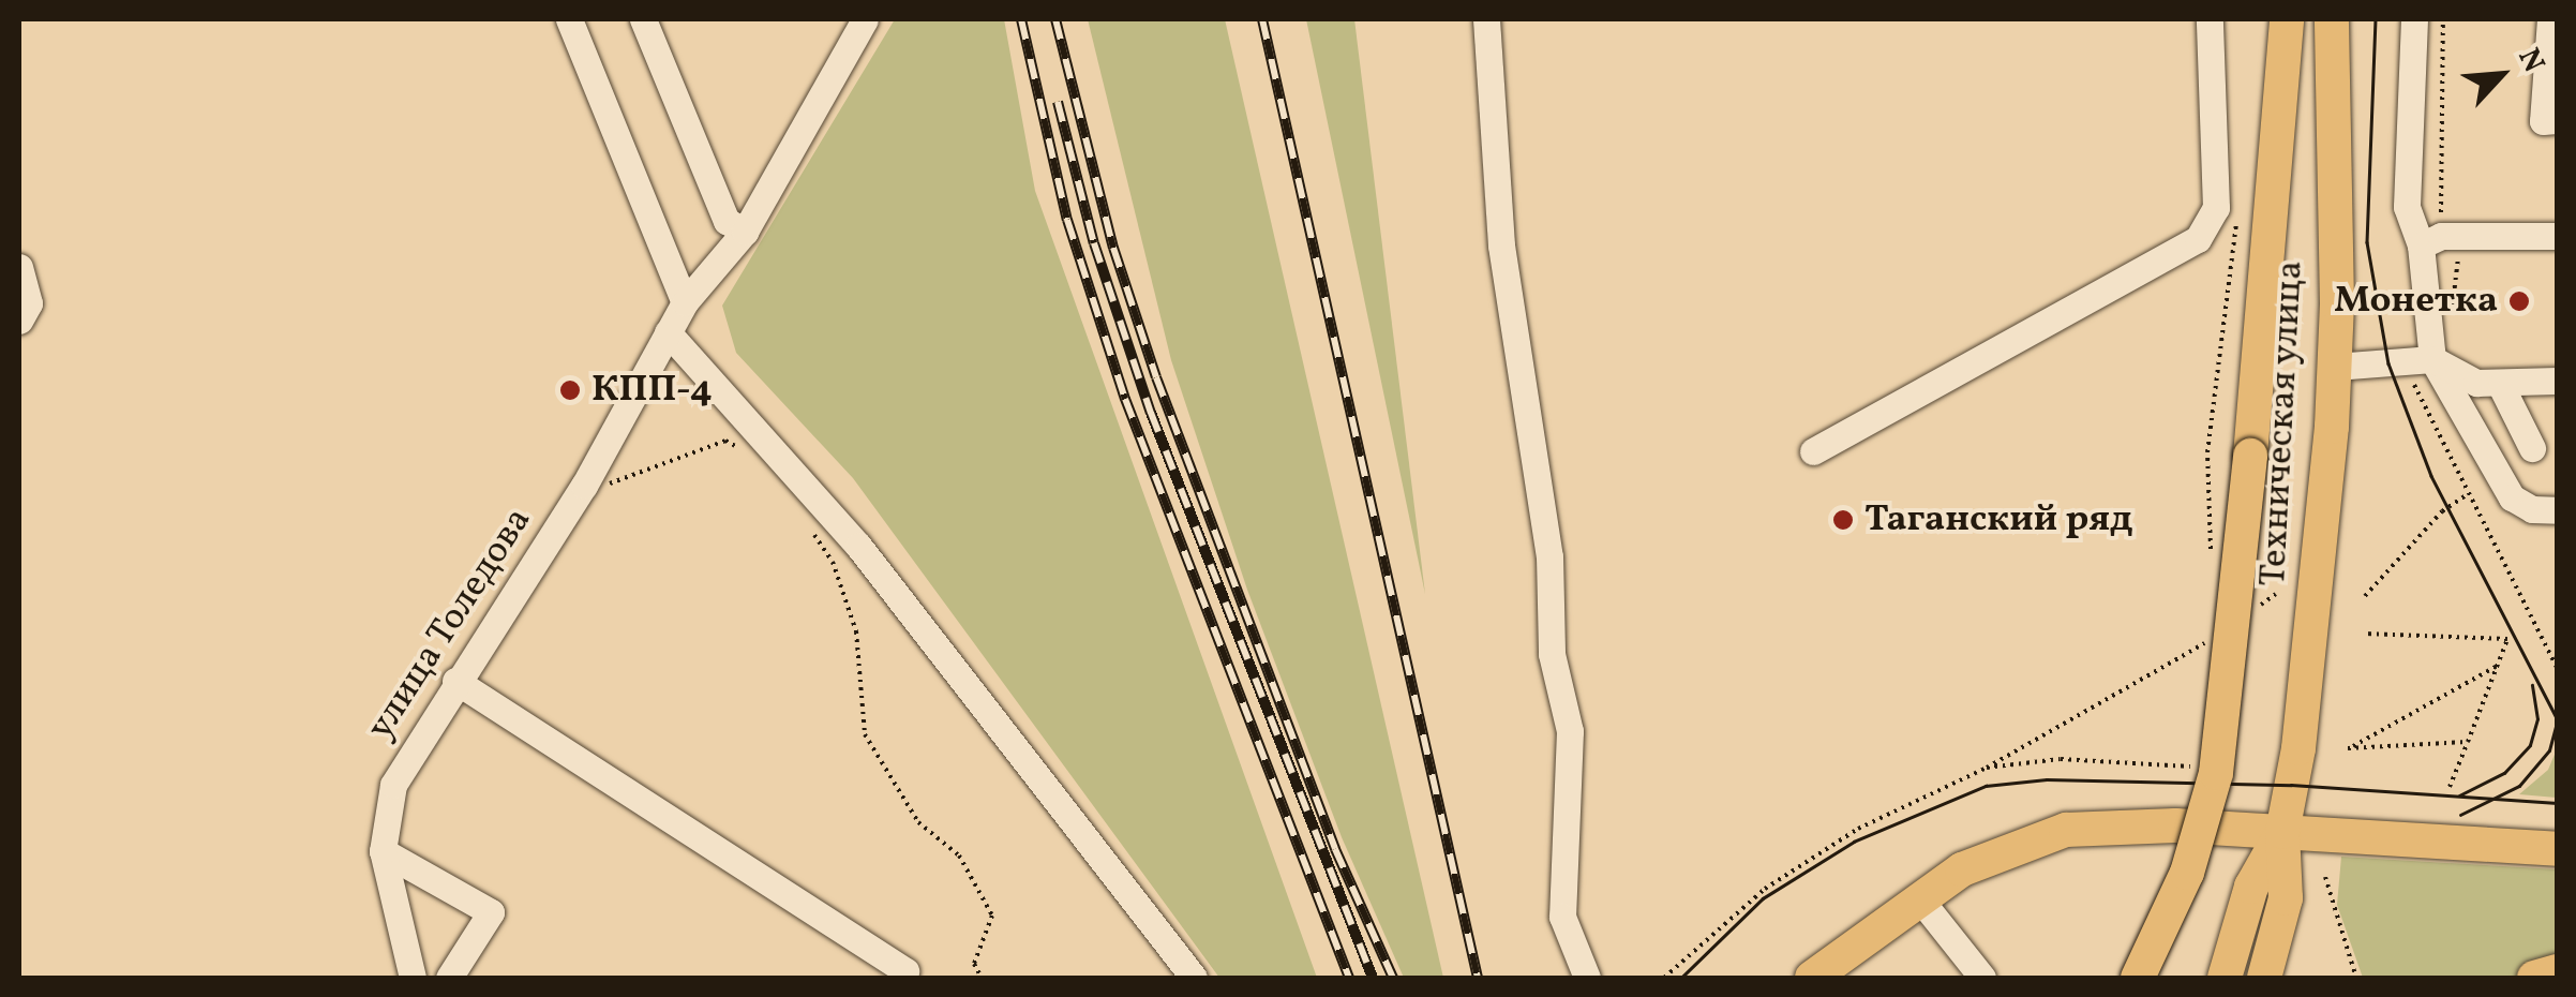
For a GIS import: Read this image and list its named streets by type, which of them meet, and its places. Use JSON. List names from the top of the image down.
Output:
{
  "streets": {
    "main road": ["Техническая улица"],
    "street": ["улица Толедова"]
  },
  "places": ["Монетка", "КПП-4", "Таганский ряд"],
  "north": "top right"
}
